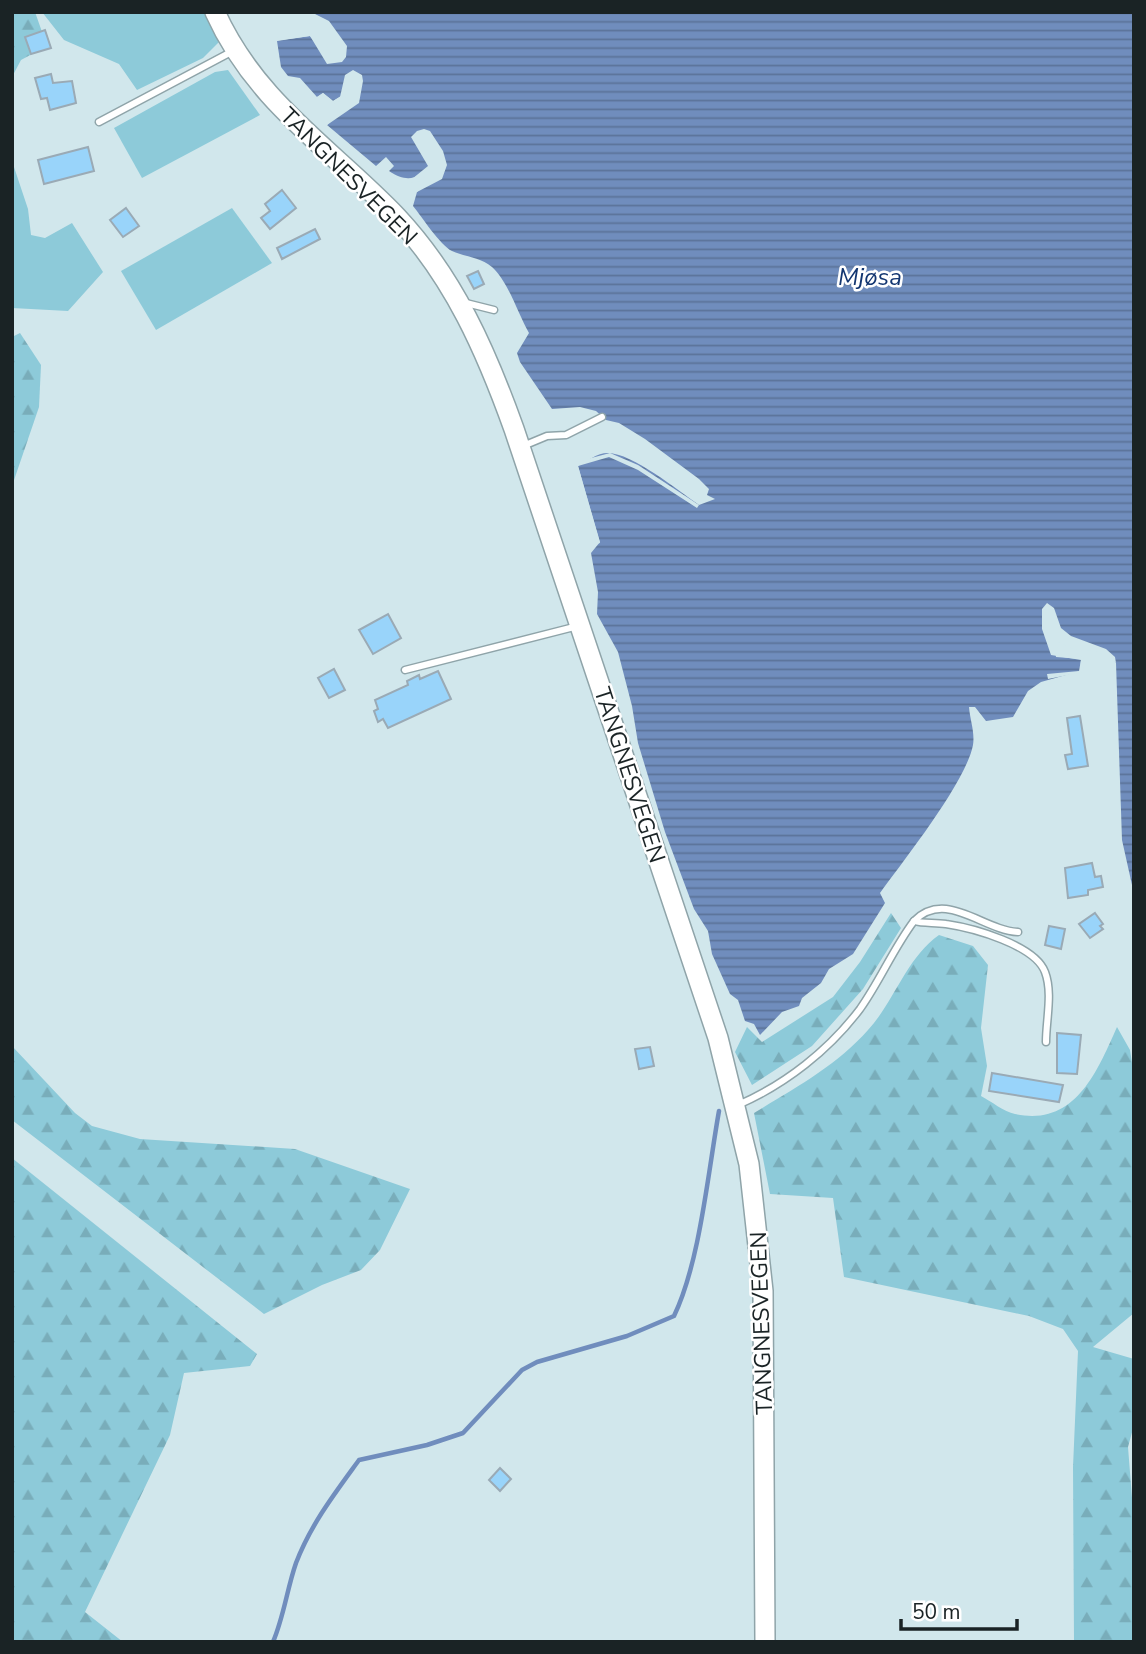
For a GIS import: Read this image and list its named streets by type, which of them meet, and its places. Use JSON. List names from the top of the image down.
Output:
{
  "streets": {
    "main road": ["TANGNESVEGEN"]
  },
  "water": ["Mjøsa"],
  "scale_bar": "50 m"
}
